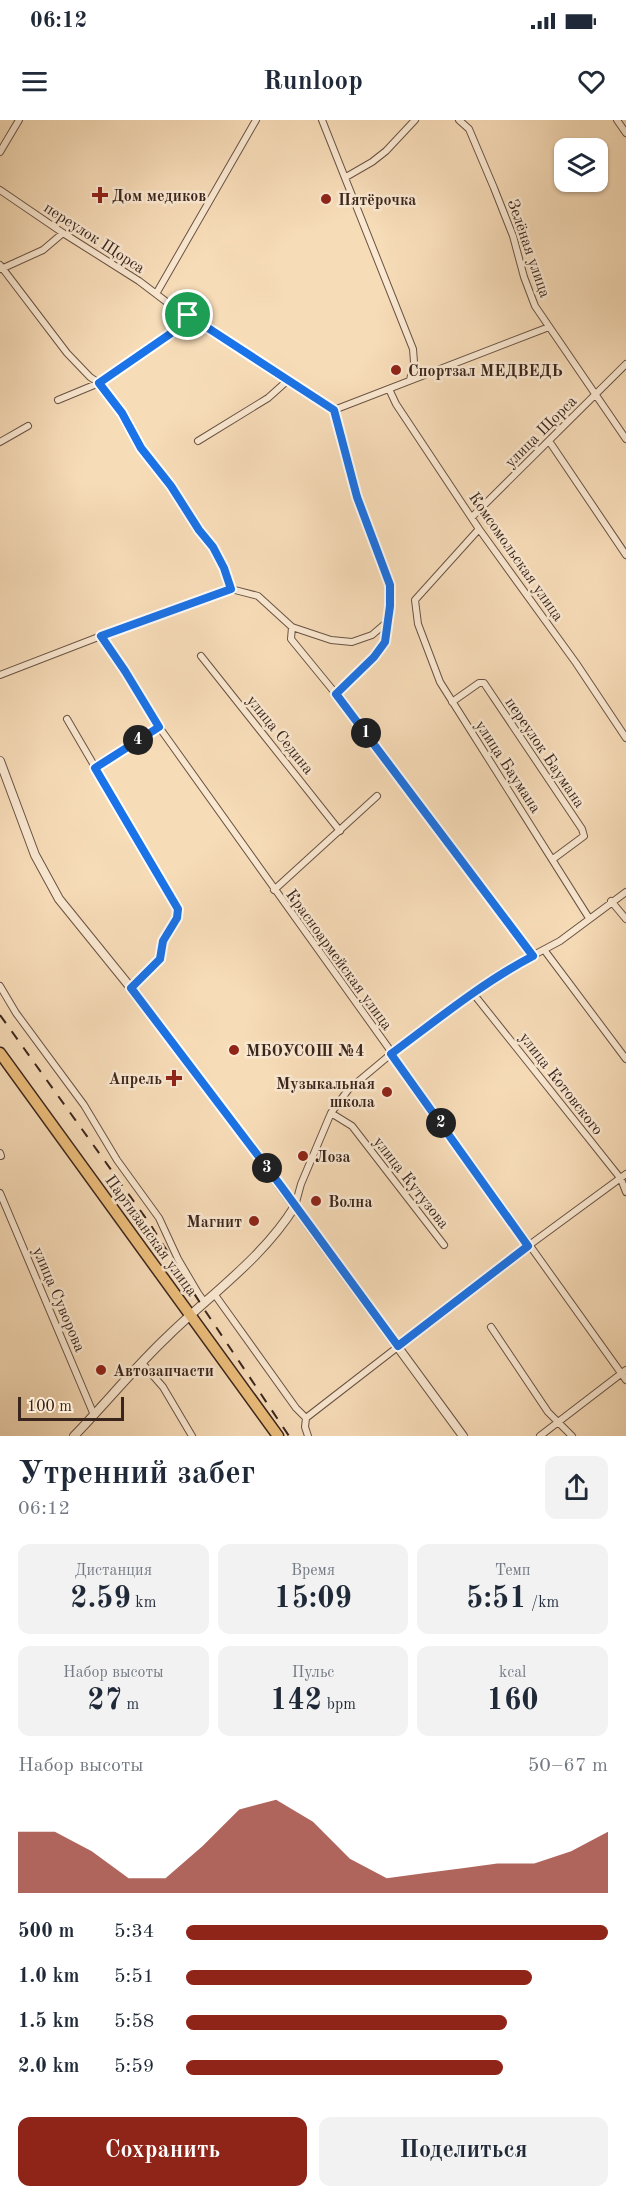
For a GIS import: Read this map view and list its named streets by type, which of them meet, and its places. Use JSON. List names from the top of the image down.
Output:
{
  "streets": {
    "main road": ["Партизанская улица"],
    "street": [
      "переулок Щорса",
      "Зелёная улица",
      "улица Щорса",
      "Комсомольская улица",
      "улица Седина",
      "переулок Баумана",
      "улица Баумана",
      "Красноармейская улица",
      "улица Котовского",
      "улица Кутузова",
      "улица Суворова"
    ]
  },
  "crossings": [
    ["Зелёная улица", "улица Щорса"],
    ["улица Щорса", "Комсомольская улица"],
    ["Комсомольская улица", "улица Баумана"],
    ["переулок Баумана", "улица Баумана"]
  ],
  "places": {
    "health": ["Дом медиков", "Апрель"],
    "other": [
      "Пятёрочка",
      "Спортзал МЕДВЕДЬ",
      "МБОУСОШ №4",
      "Музыкальная школа",
      "Лоза",
      "Волна",
      "Магнит",
      "Автозапчасти"
    ]
  },
  "scale_bar": "100 m",
  "page": {
    "status": "06:12",
    "header": "Runloop",
    "pins": [
      "1",
      "4",
      "2",
      "3"
    ],
    "scale": "100 m",
    "heading": ["Утренний забег", "06:12"],
    "stats": [
      ["Дистанция", "2.59 km"],
      ["Время", "15:09"],
      ["Темп", "5:51 /km"],
      ["Набор высоты", "27 m"],
      ["Пульс", "142 bpm"],
      ["kcal", "160"]
    ],
    "chart": ["Набор высоты", "50–67 m"],
    "list": [
      {
        "name": "500 m",
        "note": "5:34"
      },
      {
        "name": "1.0 km",
        "note": "5:51"
      },
      {
        "name": "1.5 km",
        "note": "5:58"
      },
      {
        "name": "2.0 km",
        "note": "5:59"
      }
    ],
    "buttons": ["Сохранить", "Поделиться"]
  }
}
